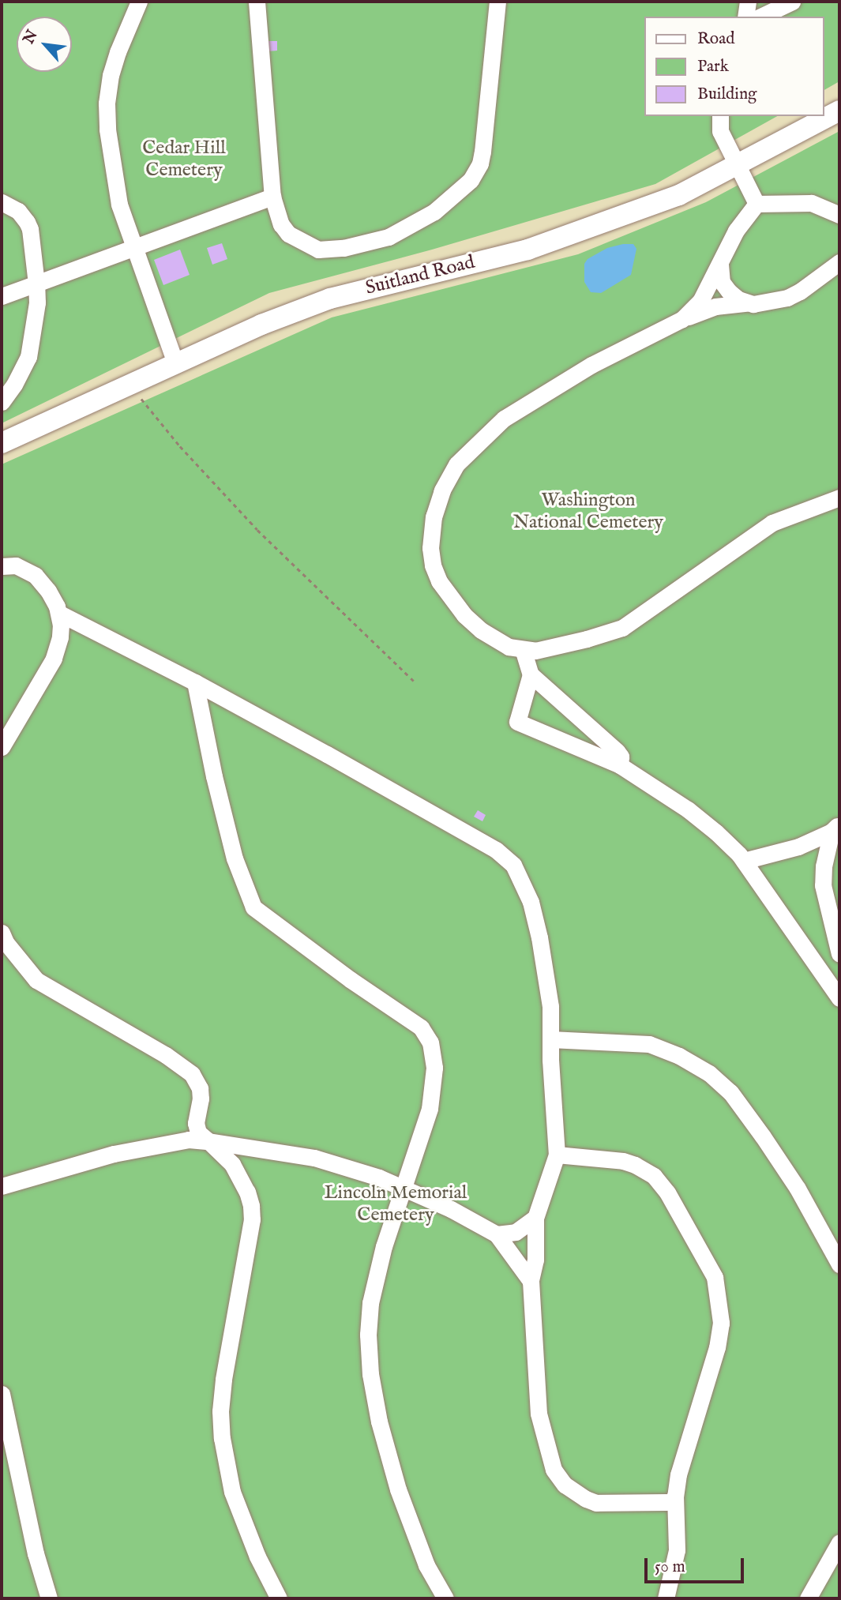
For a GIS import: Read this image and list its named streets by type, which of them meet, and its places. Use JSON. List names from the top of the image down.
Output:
{
  "streets": {
    "main road": ["Suitland Road"]
  },
  "parks": ["Cedar Hill Cemetery", "Washington National Cemetery", "Lincoln Memorial Cemetery"],
  "legend": ["Road", "Park", "Building"],
  "scale_bar": "50 m",
  "north": "top left"
}
